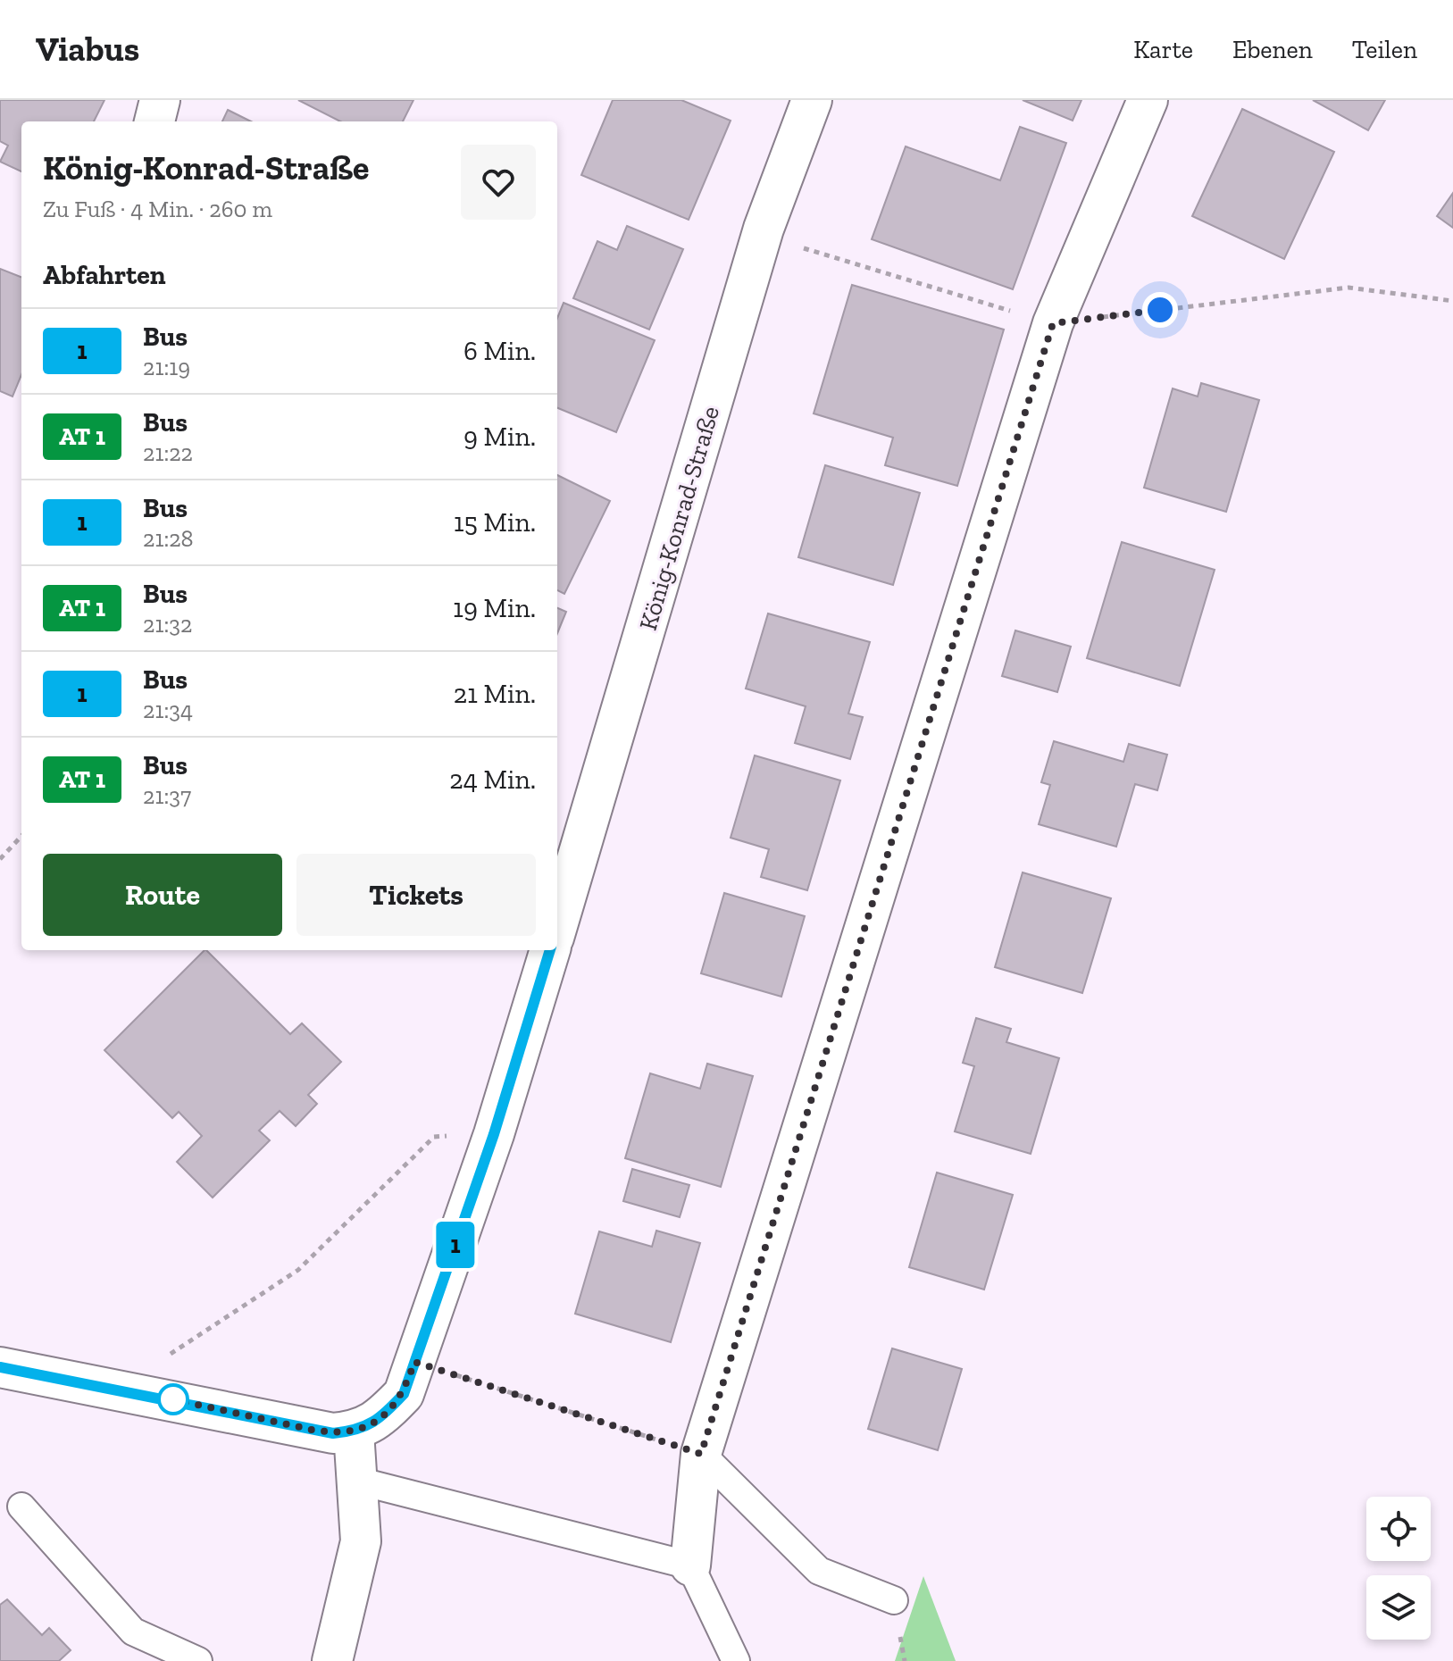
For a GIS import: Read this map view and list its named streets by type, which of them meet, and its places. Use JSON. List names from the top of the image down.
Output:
{
  "streets": {
    "street": ["König-Konrad-Straße"]
  },
  "lines": ["bus line 1"],
  "page": {
    "header": "Viabus",
    "nav": ["Karte", "Ebenen", "Teilen"],
    "on_map": "1",
    "heading": [
      ["König-Konrad-Straße", "Zu Fuß · 4 Min. · 260 m"],
      "Abfahrten"
    ],
    "list": [
      {
        "mark": "1",
        "name": "Bus",
        "note": "21:19",
        "value": "6 Min."
      },
      {
        "mark": "AT 1",
        "name": "Bus",
        "note": "21:22",
        "value": "9 Min."
      },
      {
        "mark": "1",
        "name": "Bus",
        "note": "21:28",
        "value": "15 Min."
      },
      {
        "mark": "AT 1",
        "name": "Bus",
        "note": "21:32",
        "value": "19 Min."
      },
      {
        "mark": "1",
        "name": "Bus",
        "note": "21:34",
        "value": "21 Min."
      },
      {
        "mark": "AT 1",
        "name": "Bus",
        "note": "21:37",
        "value": "24 Min."
      }
    ],
    "buttons": ["Route", "Tickets"]
  }
}
